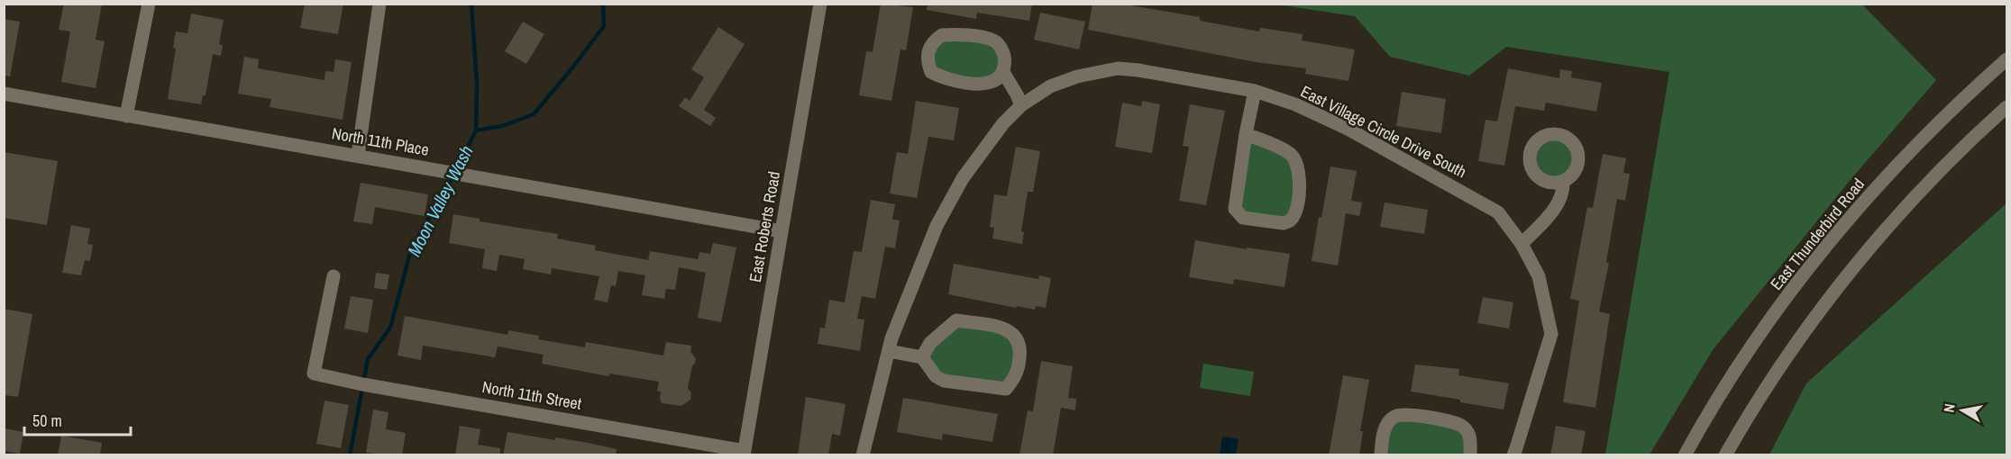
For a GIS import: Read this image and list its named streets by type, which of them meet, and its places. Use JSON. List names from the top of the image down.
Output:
{
  "streets": {
    "street": [
      "East Village Circle Drive South",
      "North 11th Place",
      "East Roberts Road",
      "East Thunderbird Road",
      "North 11th Street"
    ]
  },
  "crossings": [
    ["North 11th Place", "East Roberts Road"],
    ["East Roberts Road", "North 11th Street"]
  ],
  "water": ["Moon Valley Wash"],
  "scale_bar": "50 m",
  "north": "left"
}
